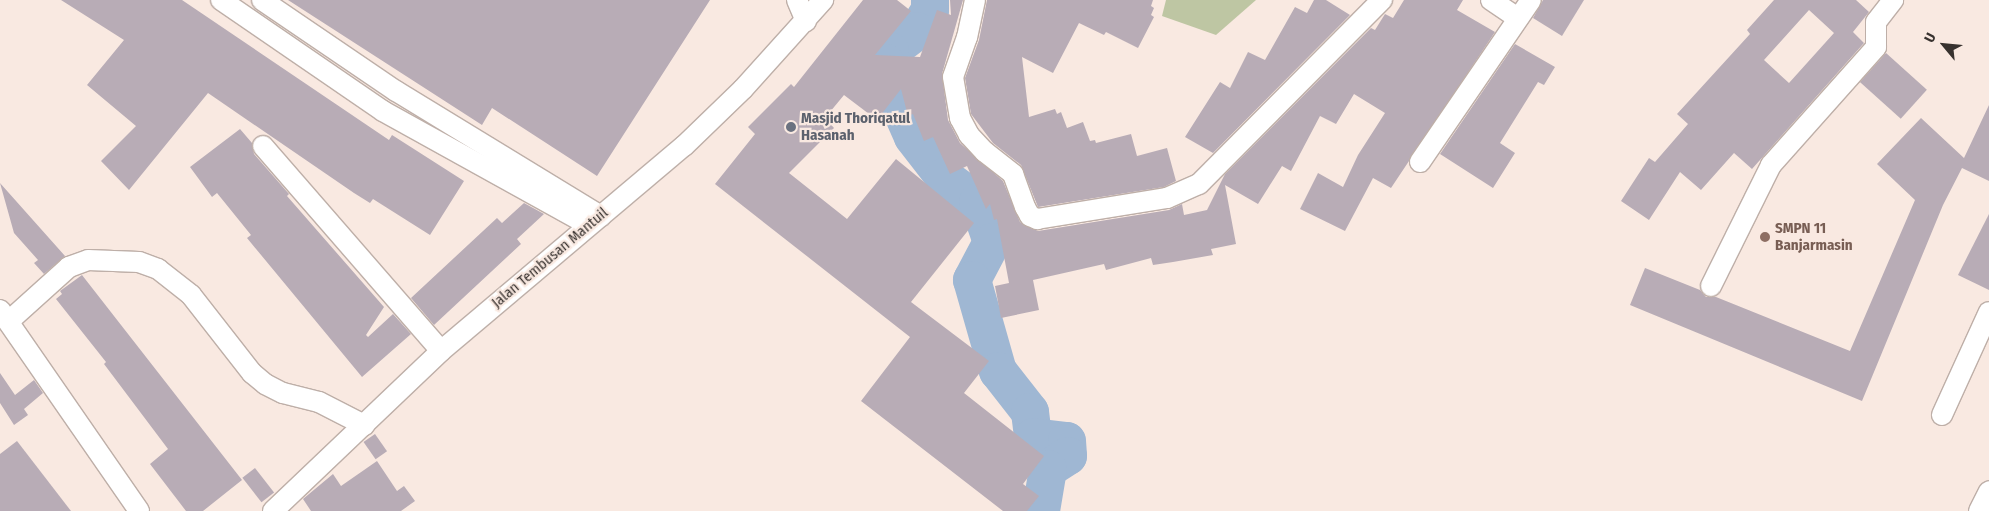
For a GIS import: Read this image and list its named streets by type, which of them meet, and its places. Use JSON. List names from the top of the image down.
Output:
{
  "streets": {
    "street": ["Jalan Tembusan Mantuil"]
  },
  "places": ["Masjid Thoriqatul Hasanah", "SMPN 11 Banjarmasin"],
  "north": "top left"
}
